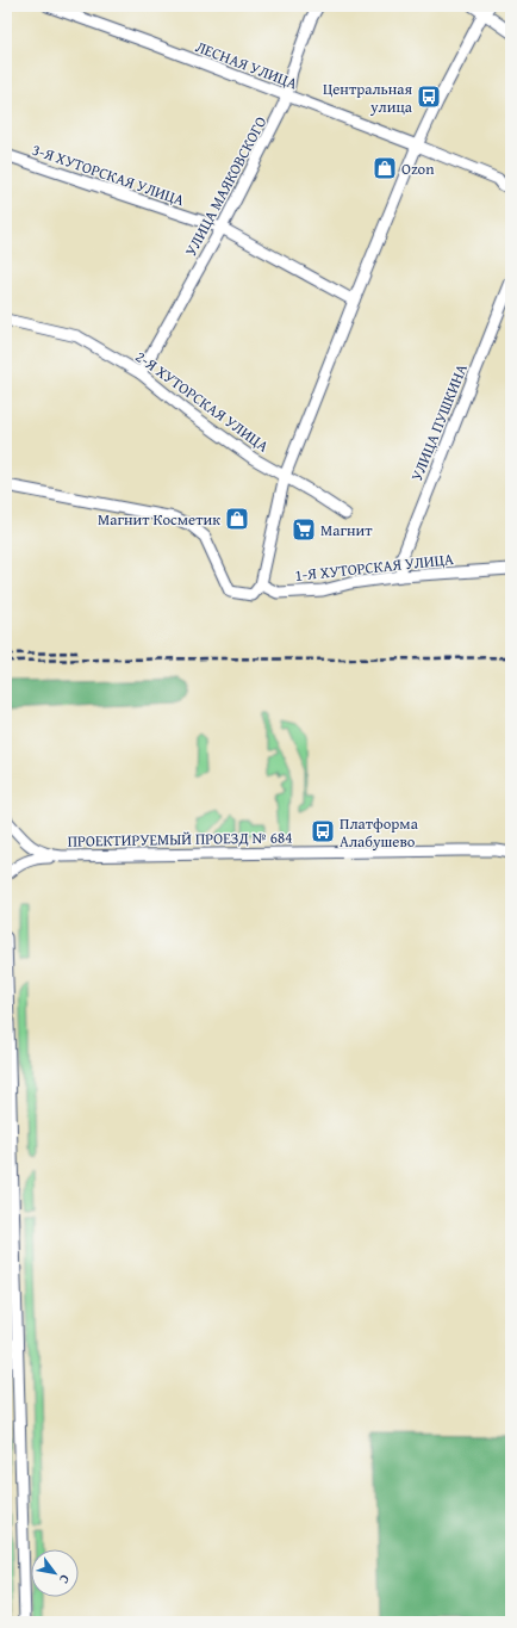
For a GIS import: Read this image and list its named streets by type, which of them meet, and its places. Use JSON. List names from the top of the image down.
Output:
{
  "streets": {
    "street": [
      "ЛЕСНАЯ УЛИЦА",
      "3-Я ХУТОРСКАЯ УЛИЦА",
      "УЛИЦА МАЯКОВСКОГО",
      "2-Я ХУТОРСКАЯ УЛИЦА",
      "УЛИЦА ПУШКИНА",
      "1-Я ХУТОРСКАЯ УЛИЦА",
      "ПРОЕКТИРУЕМЫЙ ПРОЕЗД № 684"
    ]
  },
  "crossings": [
    ["ЛЕСНАЯ УЛИЦА", "УЛИЦА МАЯКОВСКОГО"],
    ["3-Я ХУТОРСКАЯ УЛИЦА", "УЛИЦА МАЯКОВСКОГО"],
    ["УЛИЦА МАЯКОВСКОГО", "2-Я ХУТОРСКАЯ УЛИЦА"],
    ["УЛИЦА ПУШКИНА", "1-Я ХУТОРСКАЯ УЛИЦА"]
  ],
  "places": {
    "bus stop": ["Центральная улица", "Платформа Алабушево"],
    "shop": ["Ozon", "Магнит Косметик"],
    "supermarket": ["Магнит"]
  },
  "north": "bottom right"
}
